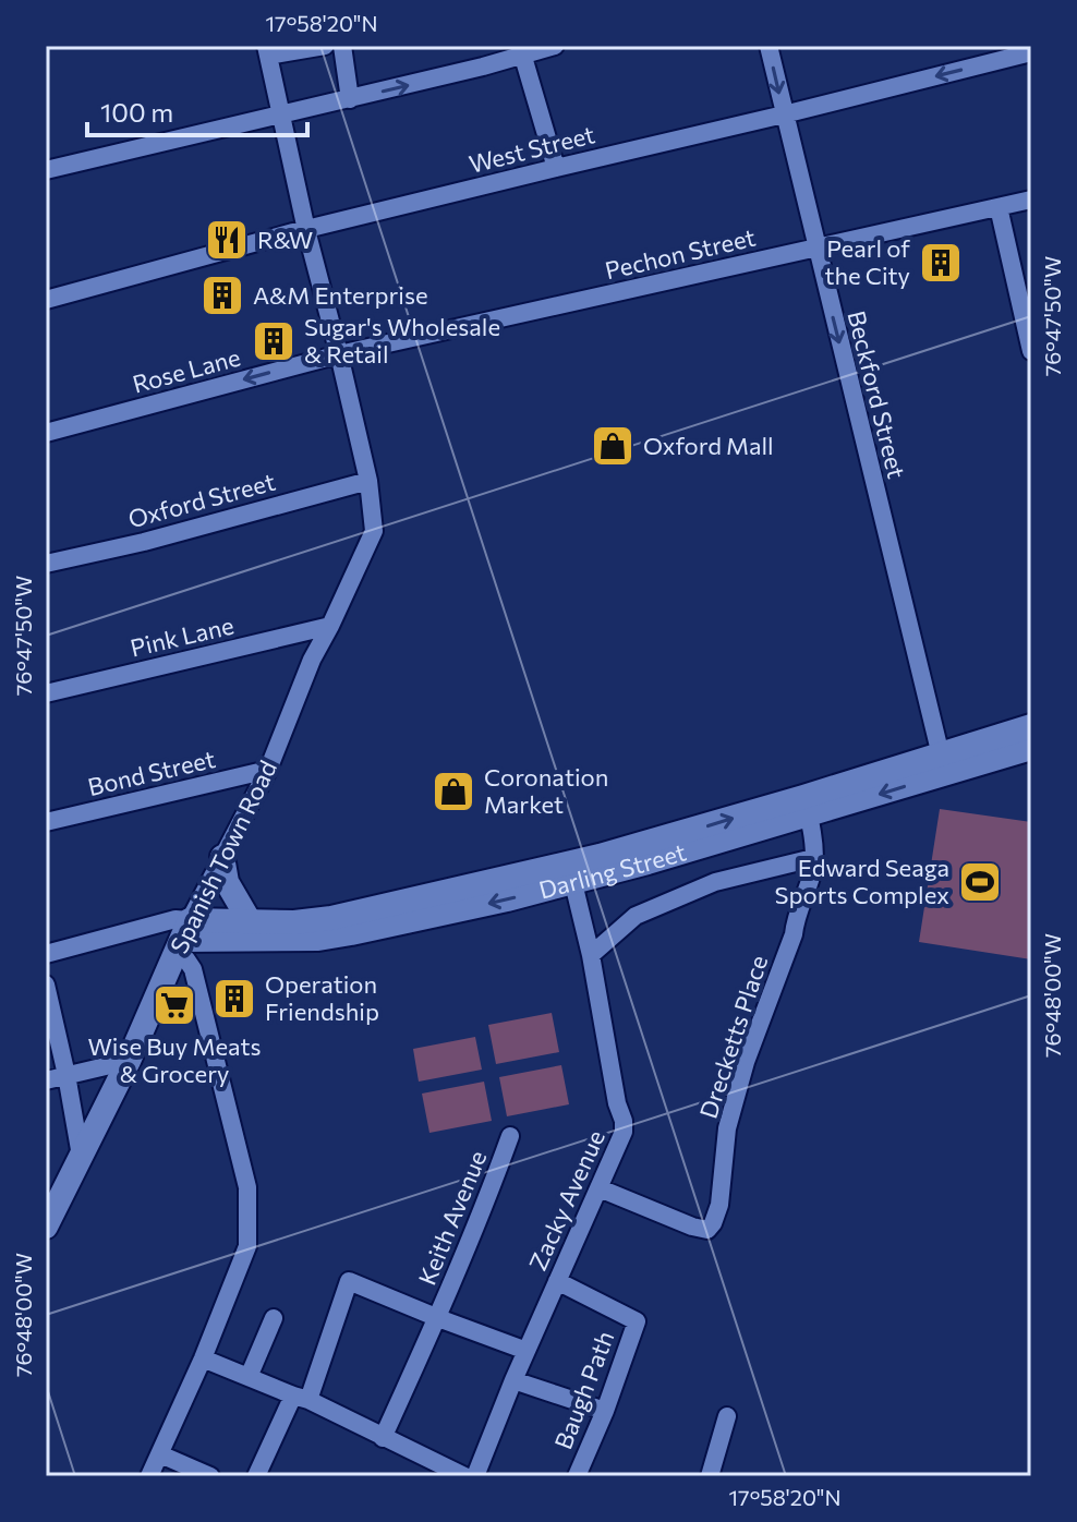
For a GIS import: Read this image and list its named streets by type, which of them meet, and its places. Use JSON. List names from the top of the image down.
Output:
{
  "streets": {
    "street": [
      "West Street",
      "Pechon Street",
      "Rose Lane",
      "Beckford Street",
      "Oxford Street",
      "Pink Lane",
      "Bond Street",
      "Spanish Town Road",
      "Darling Street",
      "Drecketts Place",
      "Zacky Avenue",
      "Keith Avenue",
      "Baugh Path"
    ]
  },
  "crossings": [
    ["West Street", "Beckford Street"],
    ["West Street", "Spanish Town Road"],
    ["Pechon Street", "Rose Lane"],
    ["Pechon Street", "Beckford Street"],
    ["Pechon Street", "Spanish Town Road"],
    ["Rose Lane", "Spanish Town Road"],
    ["Beckford Street", "Darling Street"],
    ["Oxford Street", "Spanish Town Road"],
    ["Pink Lane", "Spanish Town Road"],
    ["Bond Street", "Spanish Town Road"],
    ["Spanish Town Road", "Darling Street"],
    ["Darling Street", "Drecketts Place"],
    ["Darling Street", "Zacky Avenue"],
    ["Drecketts Place", "Zacky Avenue"],
    ["Zacky Avenue", "Baugh Path"]
  ],
  "one_way": ["Rose Lane", "Beckford Street"],
  "places": {
    "restaurant": ["R&W"],
    "building": [
      "Pearl of the City",
      "A&M Enterprise",
      "Sugar's Wholesale & Retail",
      "Operation Friendship"
    ],
    "shop": ["Oxford Mall", "Coronation Market"],
    "sports": ["Edward Seaga Sports Complex"],
    "supermarket": ["Wise Buy Meats & Grocery"]
  },
  "scale_bar": "100 m",
  "coordinates": ["17°58'20\"N", "76°47'50\"W", "76°48'00\"W"]
}
